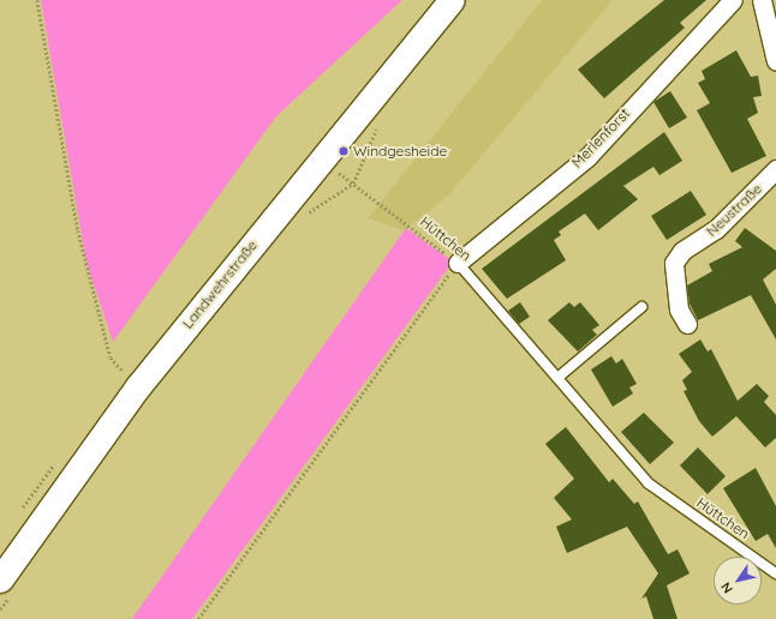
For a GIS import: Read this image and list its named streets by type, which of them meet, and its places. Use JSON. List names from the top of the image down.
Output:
{
  "streets": {
    "main road": ["Landwehrstraße"],
    "street": ["Merlenforst", "Neustraße"],
    "lane": ["Hüttchen"]
  },
  "crossings": [
    ["Merlenforst", "Hüttchen"]
  ],
  "places": ["Windgesheide"],
  "north": "bottom left"
}
